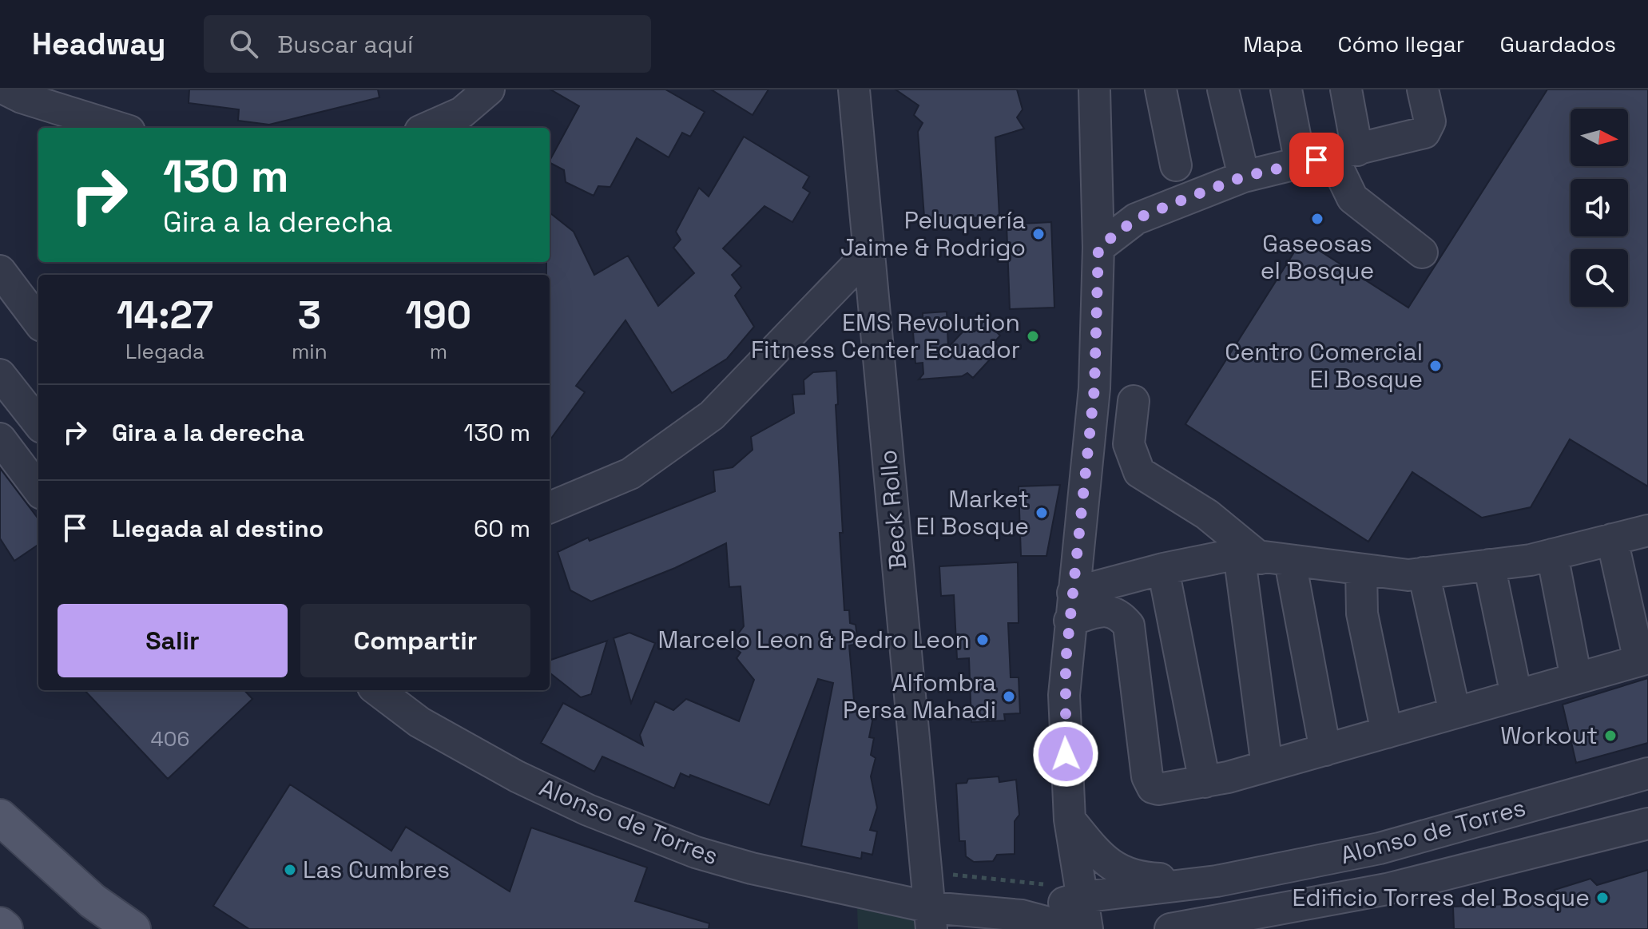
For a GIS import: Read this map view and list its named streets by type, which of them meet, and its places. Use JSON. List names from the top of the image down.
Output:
{
  "streets": {
    "street": ["Beck Rollo", "Alonso de Torres"]
  },
  "crossings": [
    ["Beck Rollo", "Alonso de Torres"]
  ],
  "places": [
    "Gaseosas el Bosque",
    "Peluquería Jaime & Rodrigo",
    "EMS Revolution Fitness Center Ecuador",
    "Centro Comercial El Bosque",
    "Market El Bosque",
    "Marcelo Leon & Pedro Leon",
    "Alfombra Persa Mahadi",
    "Workout",
    "Las Cumbres",
    "Edificio Torres del Bosque"
  ],
  "house_numbers": ["406"],
  "north": "right",
  "page": {
    "header": "Headway",
    "search": "Buscar aquí",
    "nav": ["Mapa", "Cómo llegar", "Guardados"],
    "turn": ["130 m", "Gira a la derecha"],
    "eta": [
      "14:27",
      "Llegada",
      "3",
      "min",
      "190",
      "m"
    ],
    "list": [
      {
        "name": "Gira a la derecha",
        "value": "130 m"
      },
      {
        "name": "Llegada al destino",
        "value": "60 m"
      }
    ],
    "buttons": ["Salir", "Compartir"]
  }
}
